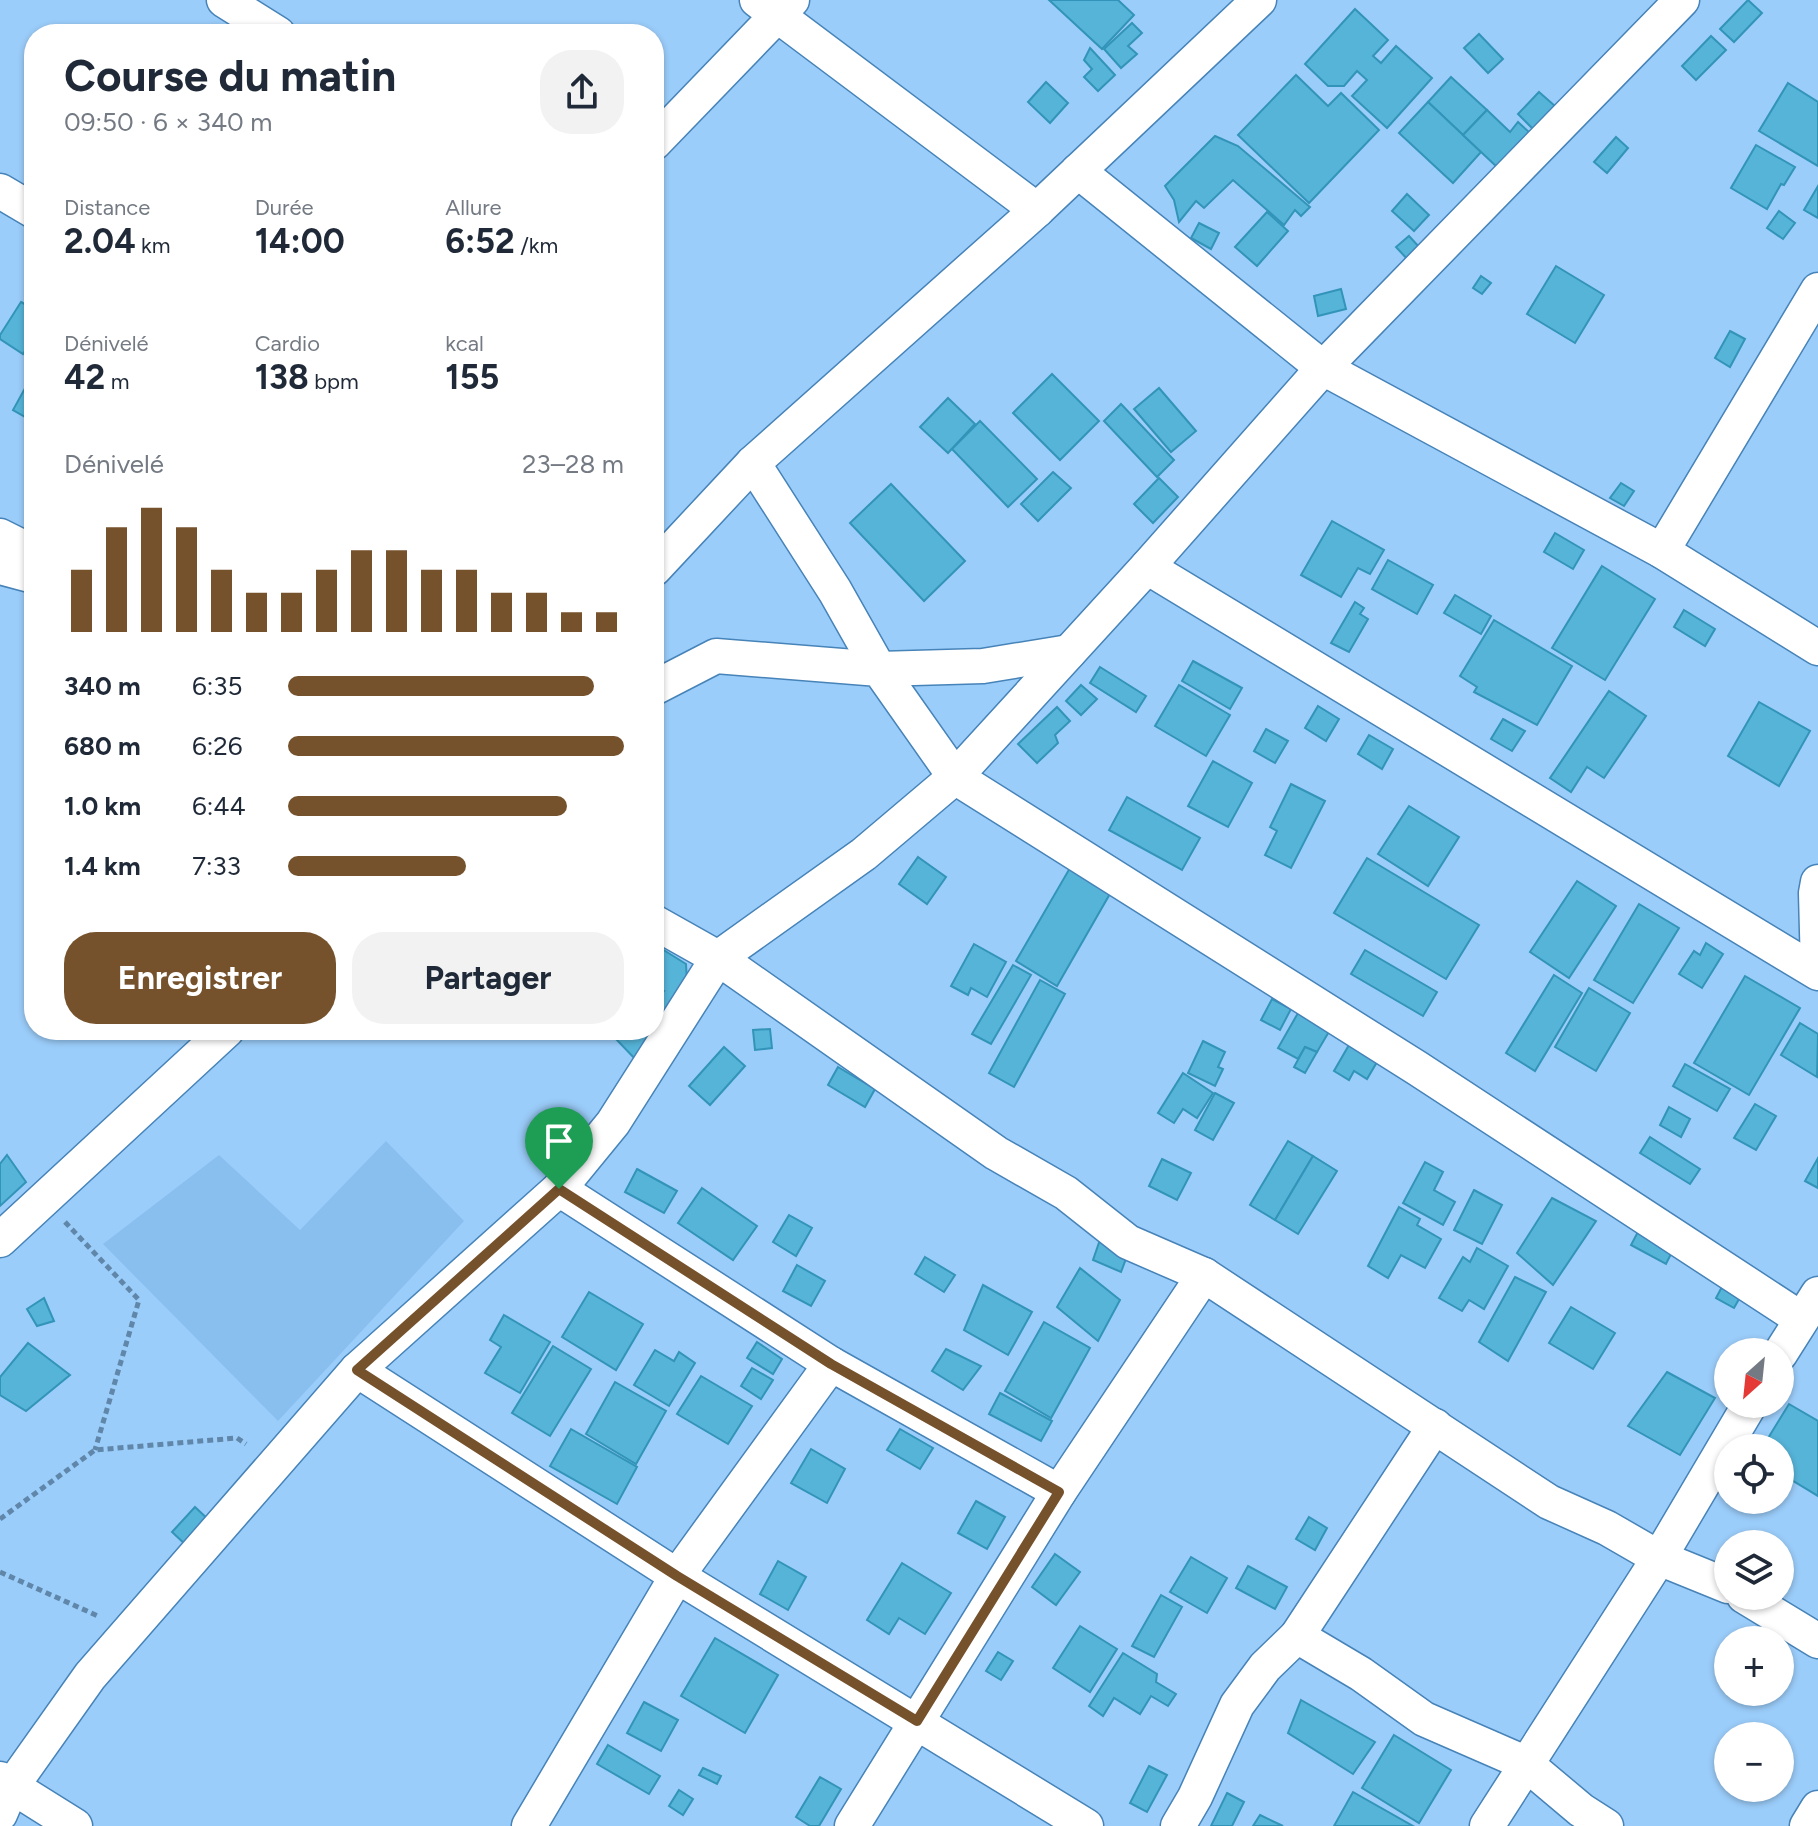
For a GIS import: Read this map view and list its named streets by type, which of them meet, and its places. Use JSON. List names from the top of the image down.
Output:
{
  "north": "bottom left",
  "page": {
    "heading": ["Course du matin", "09:50 · 6 × 340 m"],
    "stats": [
      ["Distance", "2.04 km"],
      ["Durée", "14:00"],
      ["Allure", "6:52 /km"],
      ["Dénivelé", "42 m"],
      ["Cardio", "138 bpm"],
      ["kcal", "155"]
    ],
    "chart": ["Dénivelé", "23–28 m"],
    "list": [
      {
        "name": "340 m",
        "note": "6:35"
      },
      {
        "name": "680 m",
        "note": "6:26"
      },
      {
        "name": "1.0 km",
        "note": "6:44"
      },
      {
        "name": "1.4 km",
        "note": "7:33"
      }
    ],
    "buttons": ["Enregistrer", "Partager"],
    "map_buttons": ["+", "−"]
  }
}
